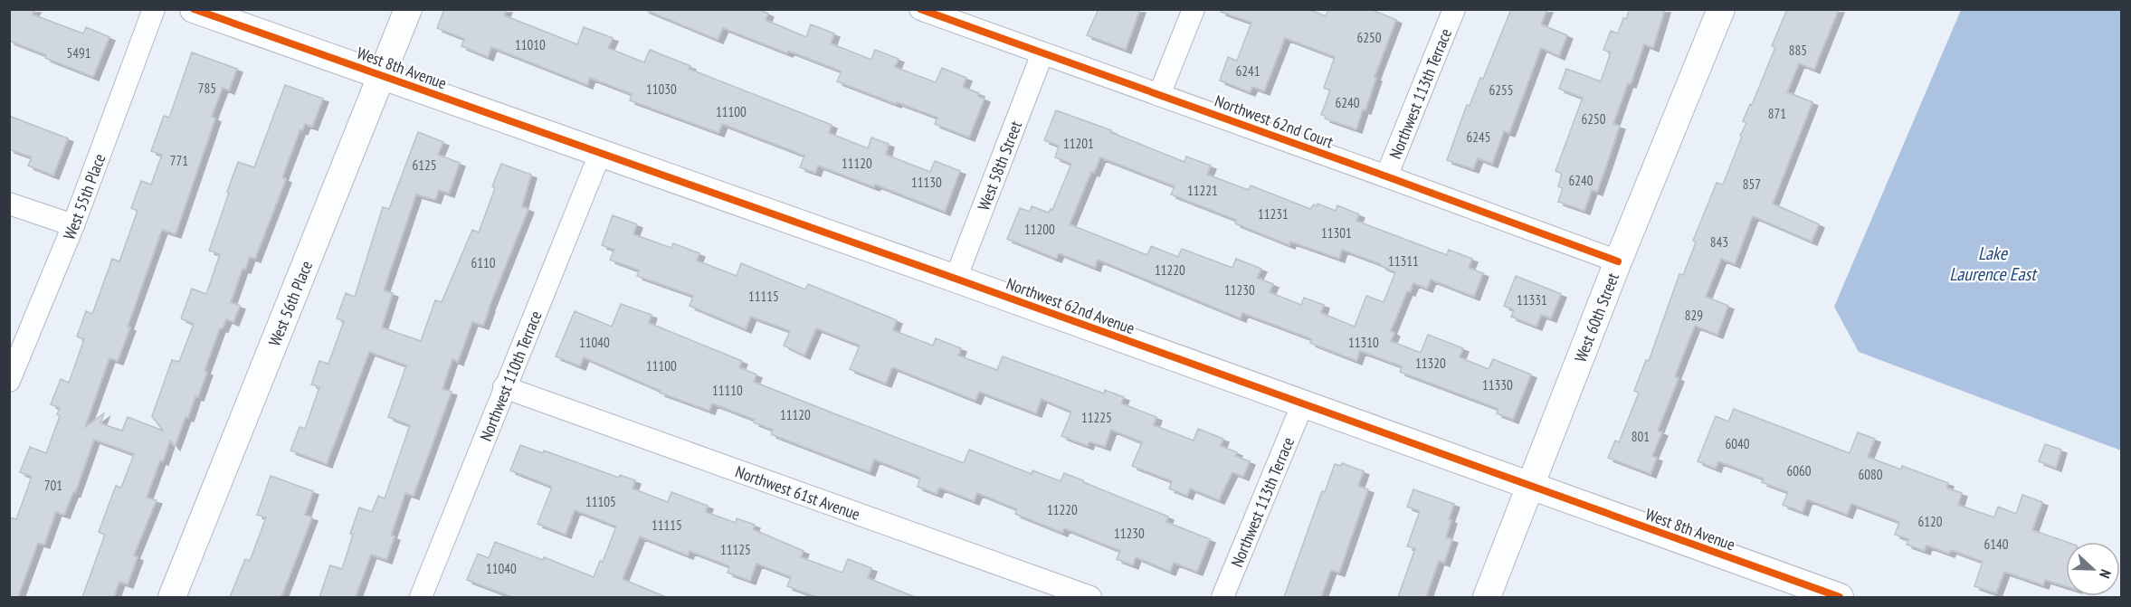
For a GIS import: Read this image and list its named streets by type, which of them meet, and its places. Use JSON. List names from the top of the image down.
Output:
{
  "streets": {
    "street": [
      "West 8th Avenue",
      "Northwest 113th Terrace",
      "Northwest 62nd Court",
      "West 58th Street",
      "West 55th Place",
      "West 56th Place",
      "Northwest 62nd Avenue",
      "West 60th Street",
      "Northwest 110th Terrace",
      "Northwest 61st Avenue"
    ]
  },
  "crossings": [
    ["West 8th Avenue", "West 56th Place"],
    ["West 8th Avenue", "Northwest 62nd Avenue"],
    ["West 8th Avenue", "West 60th Street"],
    ["West 8th Avenue", "Northwest 110th Terrace"],
    ["Northwest 113th Terrace", "Northwest 62nd Court"],
    ["Northwest 113th Terrace", "Northwest 62nd Avenue"],
    ["Northwest 62nd Court", "West 58th Street"],
    ["Northwest 62nd Court", "West 60th Street"],
    ["West 58th Street", "Northwest 62nd Avenue"],
    ["Northwest 62nd Avenue", "West 60th Street"],
    ["Northwest 62nd Avenue", "Northwest 110th Terrace"],
    ["Northwest 110th Terrace", "Northwest 61st Avenue"]
  ],
  "water": ["Lake Laurence East"],
  "house_numbers": [
    "6250",
    "11010",
    "885",
    "5491",
    "6241",
    "785",
    "11030",
    "6255",
    "6240",
    "11100",
    "871",
    "6250",
    "6245",
    "11201",
    "771",
    "11120",
    "6125",
    "6240",
    "11130",
    "857",
    "11221",
    "11231",
    "11200",
    "11301",
    "843",
    "11311",
    "6110",
    "11220",
    "11230",
    "11115",
    "11331",
    "829",
    "11040",
    "11310",
    "11320",
    "11100",
    "11330",
    "11110",
    "11120",
    "11225",
    "801",
    "6040",
    "6060",
    "6080",
    "701",
    "11105",
    "11220",
    "6120",
    "11115",
    "11230",
    "6140",
    "11125",
    "11040"
  ],
  "north": "right"
}
